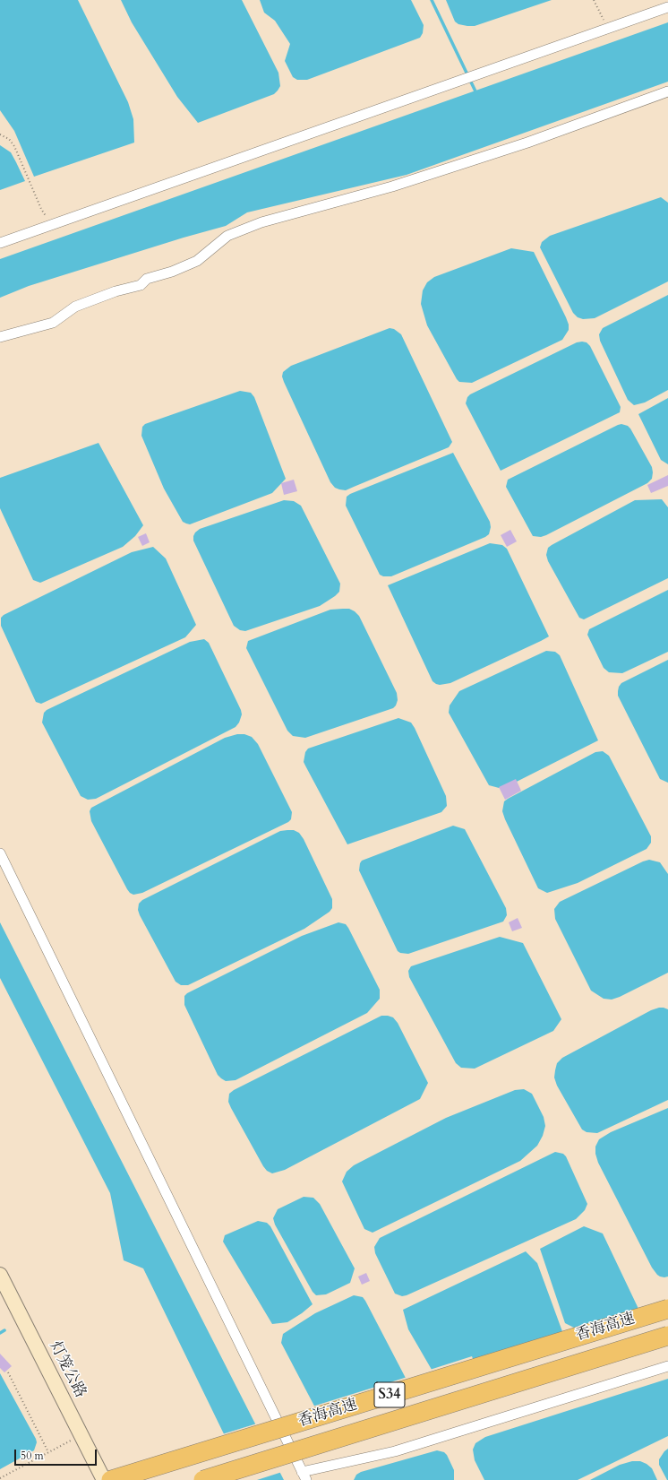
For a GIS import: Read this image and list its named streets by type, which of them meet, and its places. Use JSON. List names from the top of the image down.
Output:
{
  "streets": {
    "highway": ["香海高速", "S34"],
    "street": ["灯笼公路"]
  },
  "scale_bar": "50 m"
}
